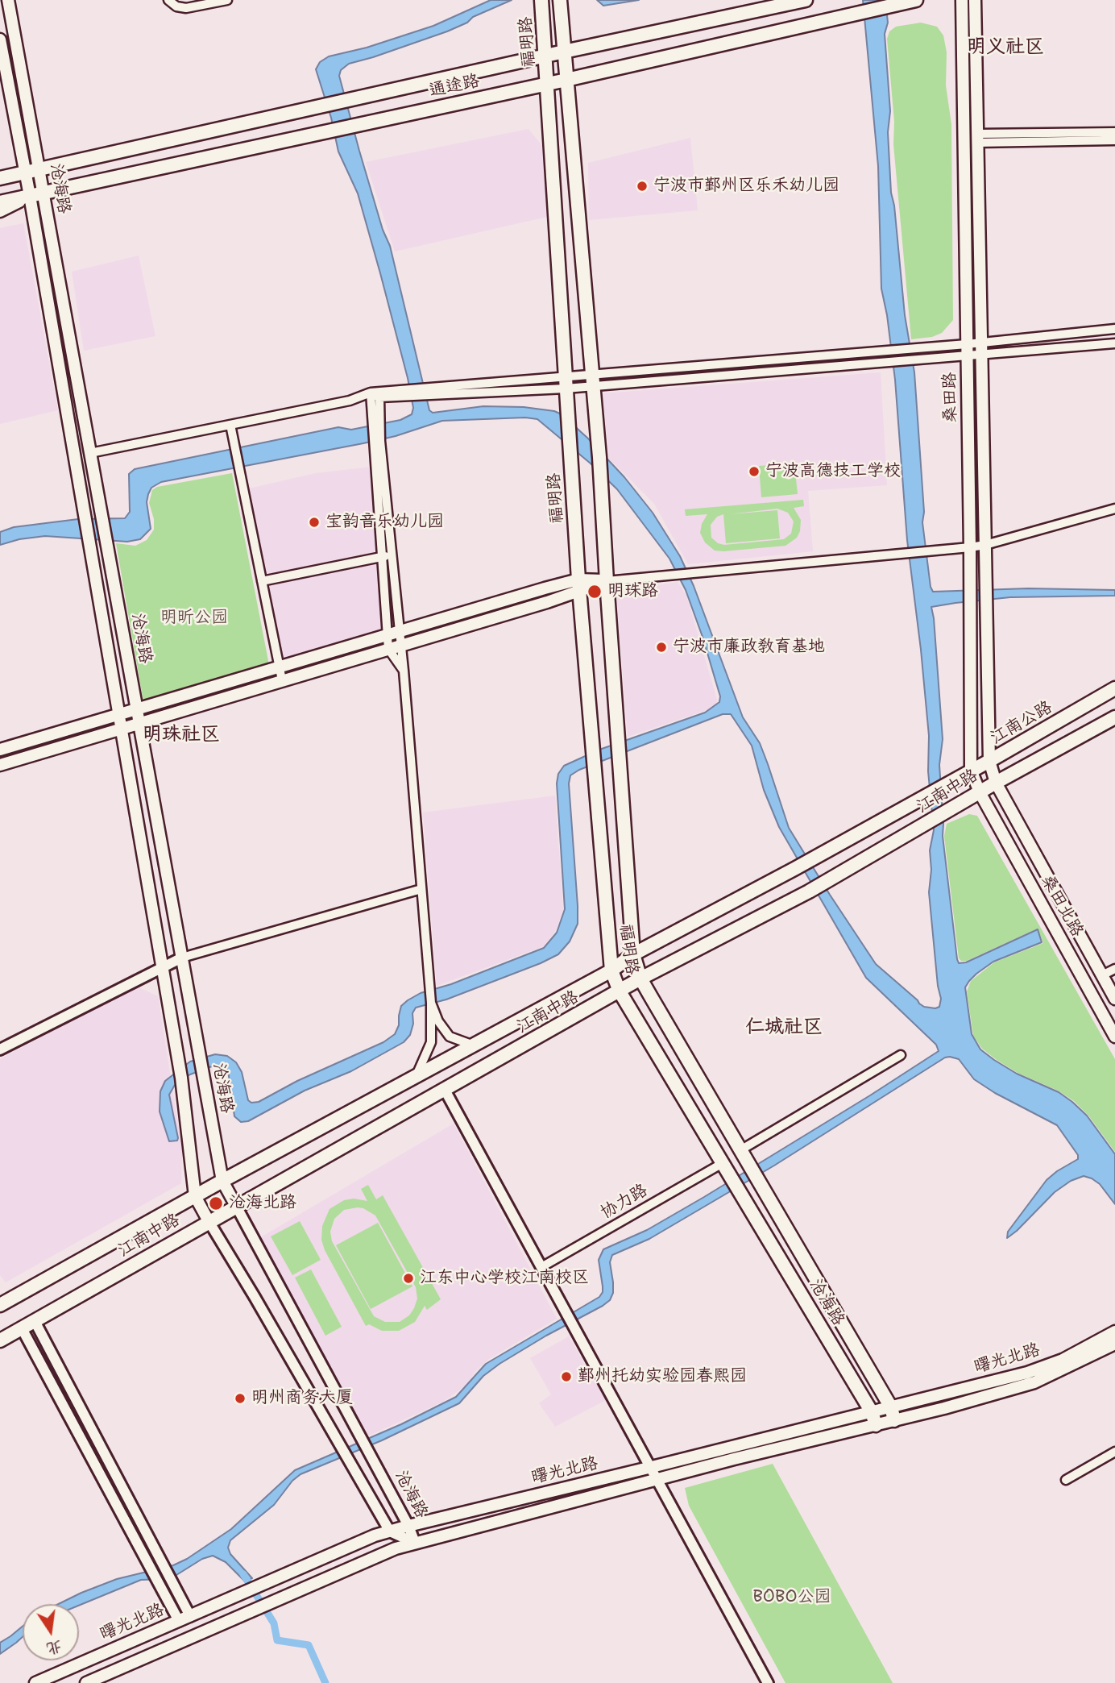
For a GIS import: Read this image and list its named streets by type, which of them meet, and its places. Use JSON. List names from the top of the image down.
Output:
{
  "streets": {
    "main road": [
      "福明路",
      "通途路",
      "沧海路",
      "桑田路",
      "江南公路",
      "江南中路",
      "桑田北路",
      "曙光北路"
    ],
    "street": ["协力路"]
  },
  "crossings": [
    ["福明路", "通途路"],
    ["福明路", "沧海路"],
    ["福明路", "江南中路"],
    ["福明路", "协力路"],
    ["福明路", "曙光北路"],
    ["通途路", "沧海路"],
    ["沧海路", "江南中路"],
    ["沧海路", "协力路"],
    ["沧海路", "曙光北路"],
    ["桑田路", "江南公路"],
    ["桑田路", "江南中路"],
    ["桑田路", "桑田北路"],
    ["江南公路", "江南中路"],
    ["江南中路", "桑田北路"]
  ],
  "districts": ["明义社区", "明珠社区", "仁城社区"],
  "parks": ["明昕公园", "BOBO公园"],
  "places": [
    "宁波市鄞州区乐禾幼儿园",
    "宁波高德技工学校",
    "宝韵音乐幼儿园",
    "明珠路",
    "宁波市廉政教育基地",
    "沧海北路",
    "江东中心学校江南校区",
    "鄞州托幼实验园春熙园",
    "明州商务大厦"
  ],
  "north": "bottom"
}
